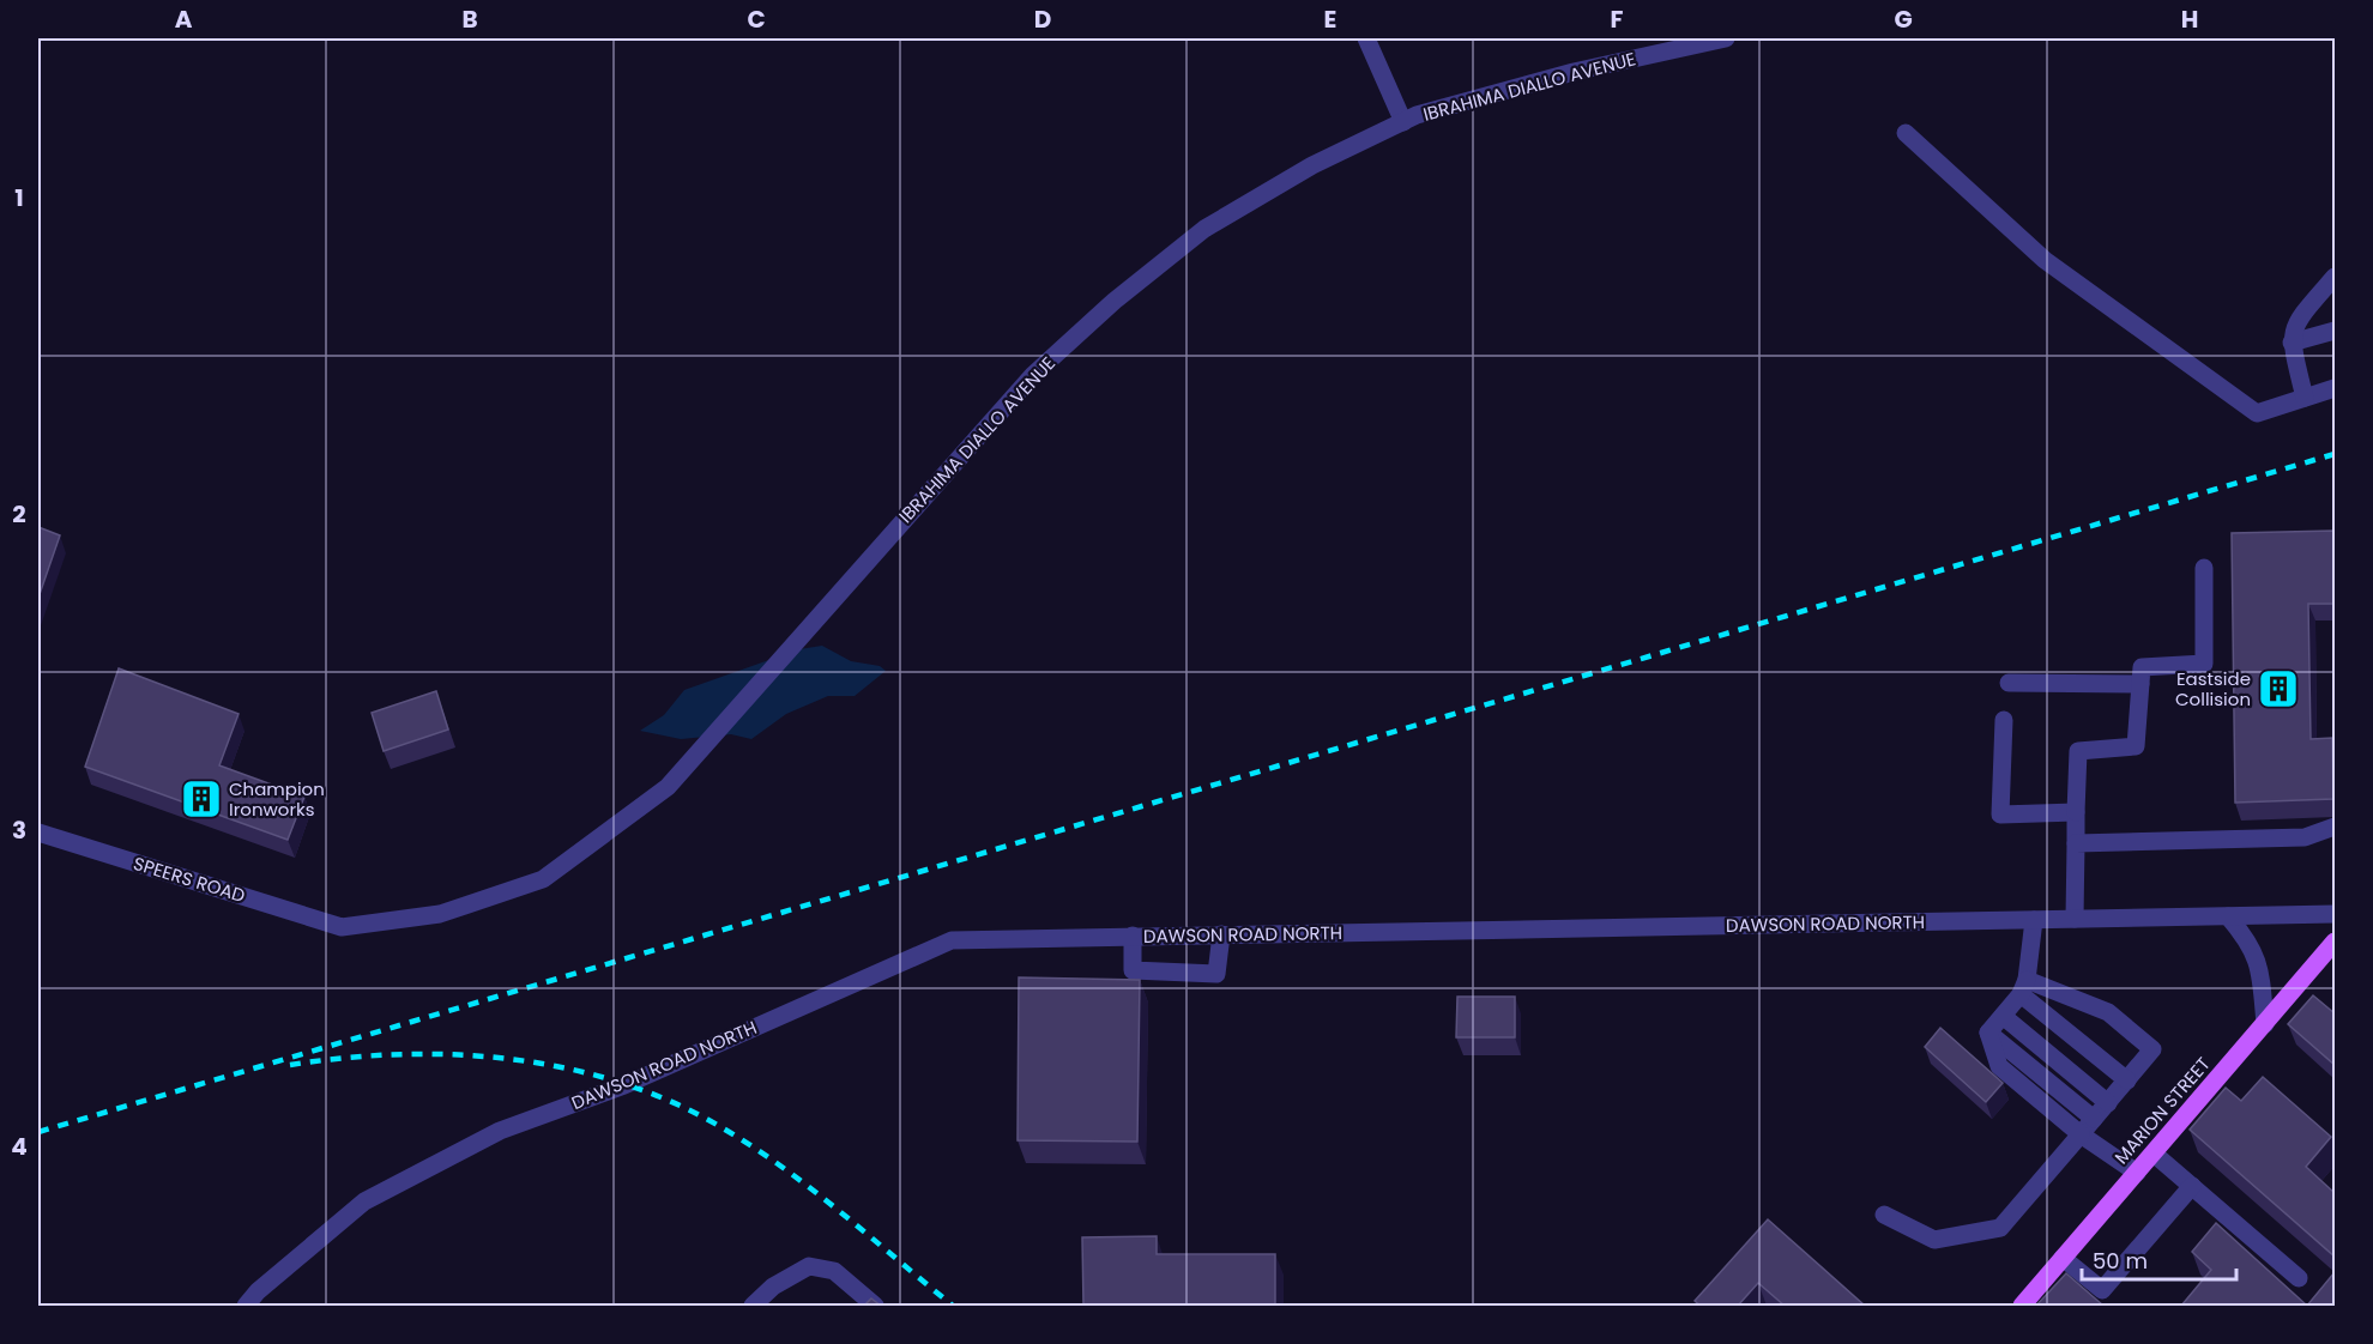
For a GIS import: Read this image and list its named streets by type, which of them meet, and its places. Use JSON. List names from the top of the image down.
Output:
{
  "streets": {
    "main road": ["MARION STREET"],
    "street": ["IBRAHIMA DIALLO AVENUE", "SPEERS ROAD", "DAWSON ROAD NORTH"]
  },
  "crossings": [
    ["IBRAHIMA DIALLO AVENUE", "SPEERS ROAD"]
  ],
  "places": {
    "building": ["Eastside Collision", "Champion Ironworks"]
  },
  "scale_bar": "50 m",
  "grid": {
    "columns": [
      "A",
      "B",
      "C",
      "D",
      "E",
      "F",
      "G",
      "H"
    ],
    "rows": [
      "1",
      "2",
      "3",
      "4"
    ]
  }
}
